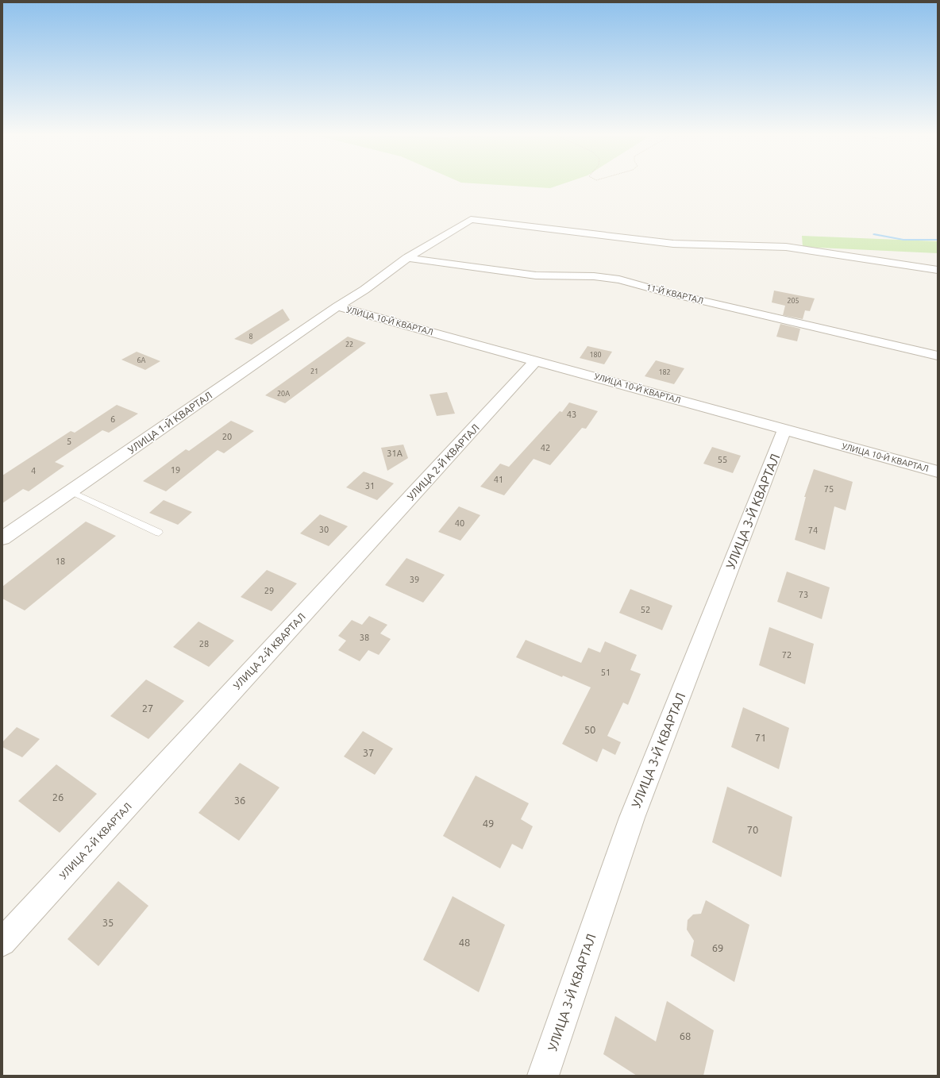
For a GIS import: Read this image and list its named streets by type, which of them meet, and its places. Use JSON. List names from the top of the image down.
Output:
{
  "streets": {
    "street": [
      "11-Й КВАРТАЛ",
      "УЛИЦА 10-Й КВАРТАЛ",
      "УЛИЦА 1-Й КВАРТАЛ",
      "УЛИЦА 2-Й КВАРТАЛ",
      "УЛИЦА 3-Й КВАРТАЛ"
    ]
  },
  "crossings": [
    ["11-Й КВАРТАЛ", "УЛИЦА 1-Й КВАРТАЛ"],
    ["УЛИЦА 10-Й КВАРТАЛ", "УЛИЦА 1-Й КВАРТАЛ"],
    ["УЛИЦА 10-Й КВАРТАЛ", "УЛИЦА 2-Й КВАРТАЛ"],
    ["УЛИЦА 10-Й КВАРТАЛ", "УЛИЦА 3-Й КВАРТАЛ"]
  ],
  "house_numbers": [
    "205",
    "8",
    "22",
    "180",
    "6А",
    "21",
    "182",
    "20А",
    "43",
    "6",
    "20",
    "5",
    "42",
    "31А",
    "55",
    "19",
    "4",
    "41",
    "31",
    "75",
    "40",
    "30",
    "74",
    "18",
    "39",
    "29",
    "73",
    "52",
    "38",
    "28",
    "72",
    "51",
    "27",
    "50",
    "71",
    "37",
    "26",
    "36",
    "49",
    "70",
    "35",
    "48",
    "69",
    "68"
  ]
}
